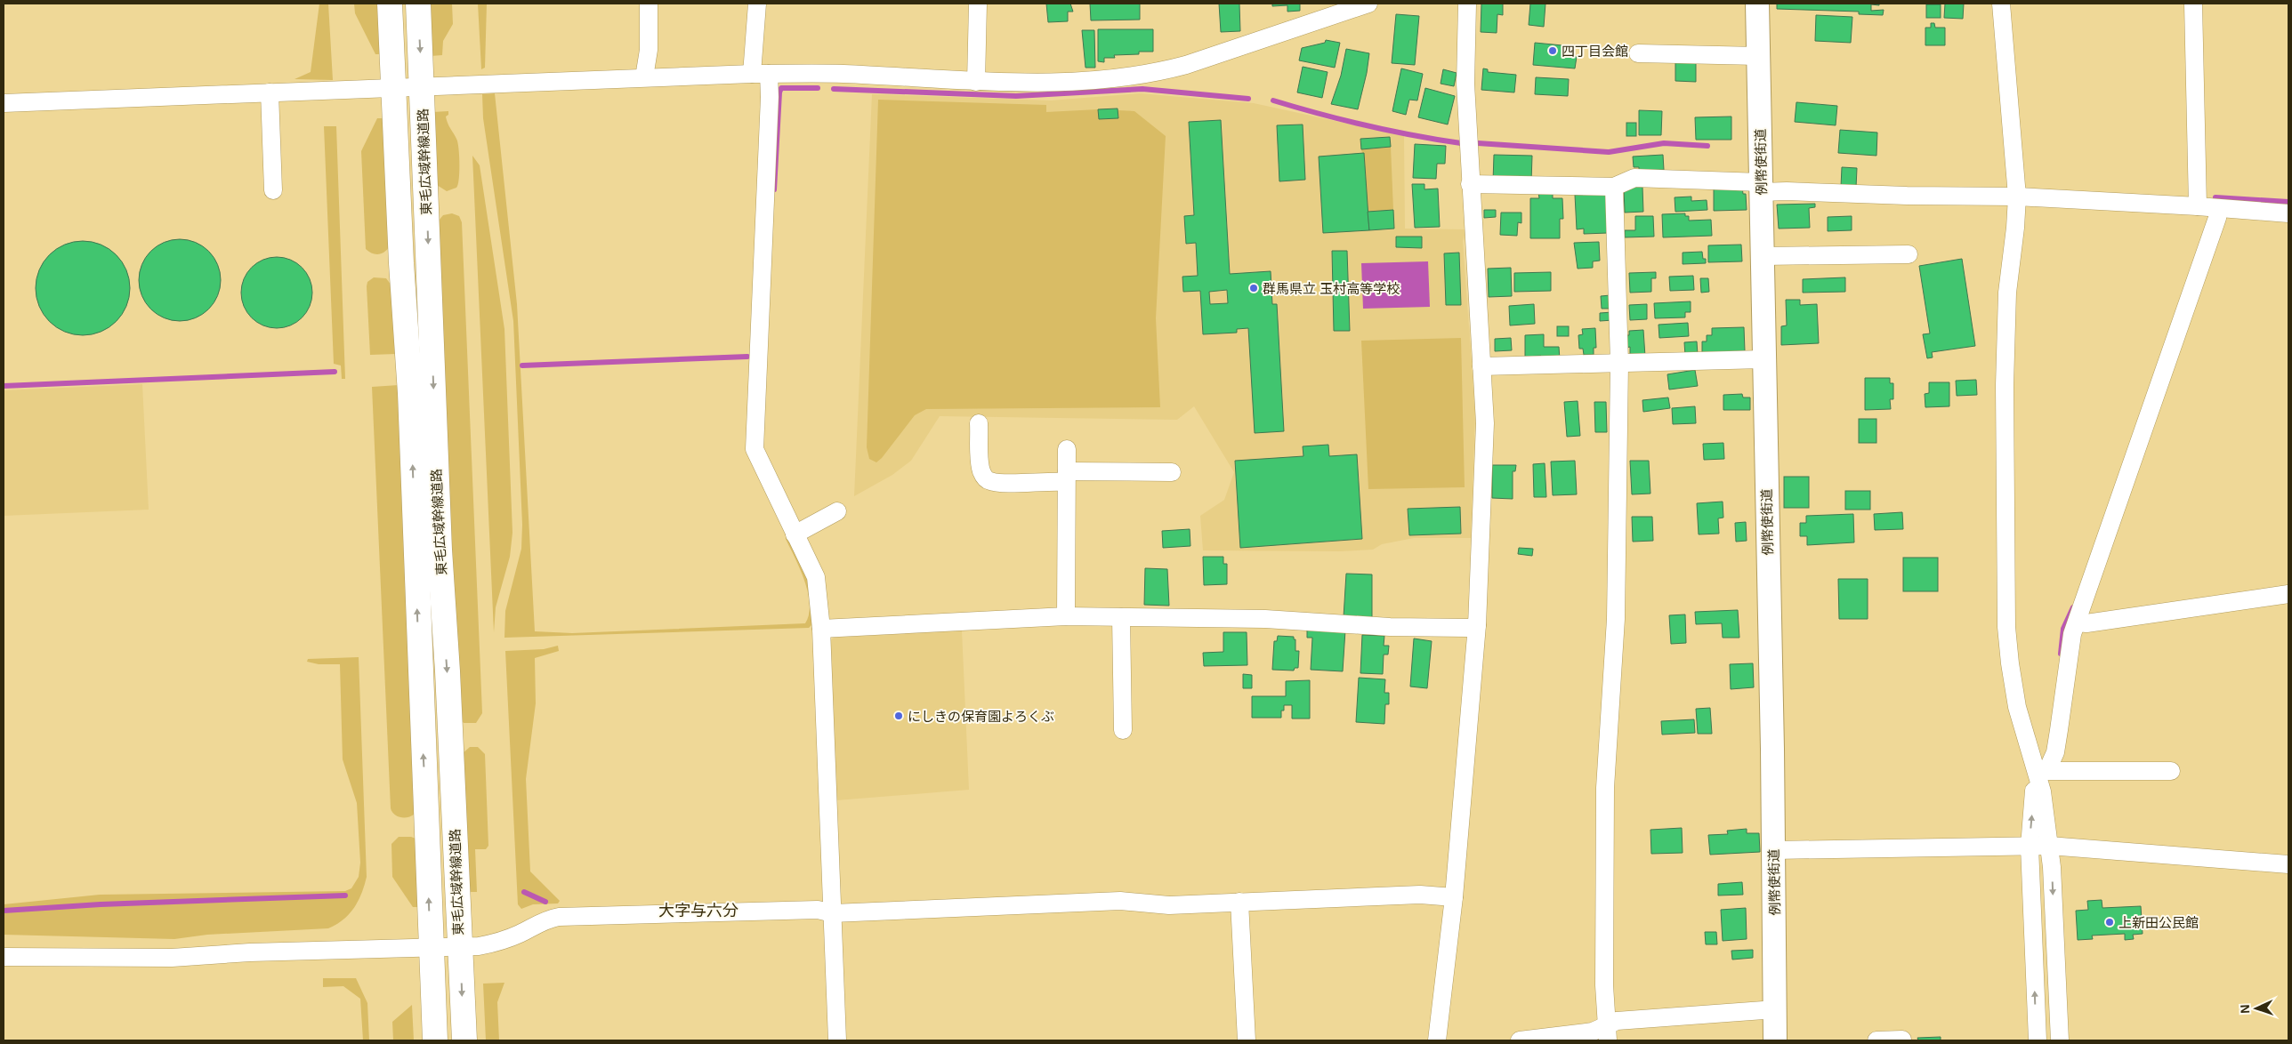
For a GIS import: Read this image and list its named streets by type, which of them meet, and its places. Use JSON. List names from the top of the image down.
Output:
{
  "streets": {
    "highway": ["東毛広域幹線道路"],
    "main road": ["例幣使街道"]
  },
  "districts": ["大字与六分"],
  "places": [
    "四丁目会館",
    "群馬県立 玉村高等学校",
    "にしきの保育園よろくぶ",
    "上新田公民館"
  ],
  "north": "left"
}
